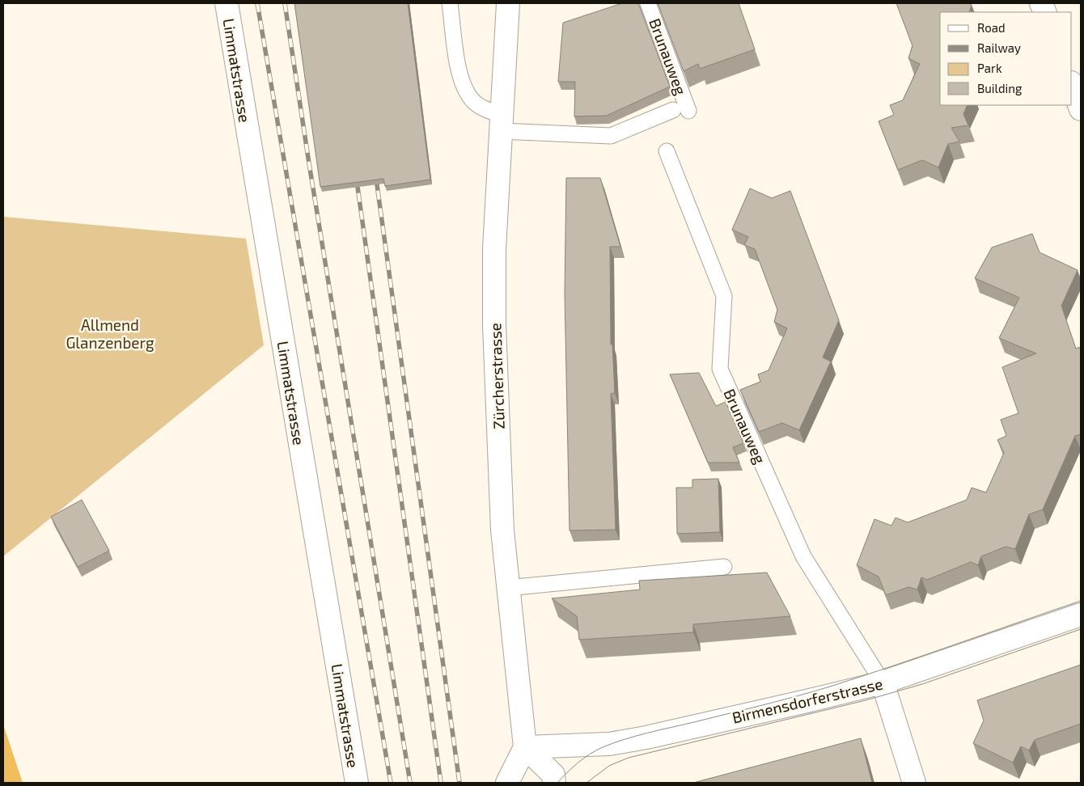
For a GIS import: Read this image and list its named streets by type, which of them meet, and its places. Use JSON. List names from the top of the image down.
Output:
{
  "streets": {
    "street": ["Limmatstrasse", "Zürcherstrasse", "Birmensdorferstrasse"],
    "lane": ["Brunauweg"]
  },
  "crossings": [
    ["Brunauweg", "Zürcherstrasse"],
    ["Brunauweg", "Birmensdorferstrasse"],
    ["Zürcherstrasse", "Birmensdorferstrasse"]
  ],
  "parks": ["Allmend Glanzenberg"],
  "legend": [
    "Road",
    "Railway",
    "Park",
    "Building"
  ]
}
